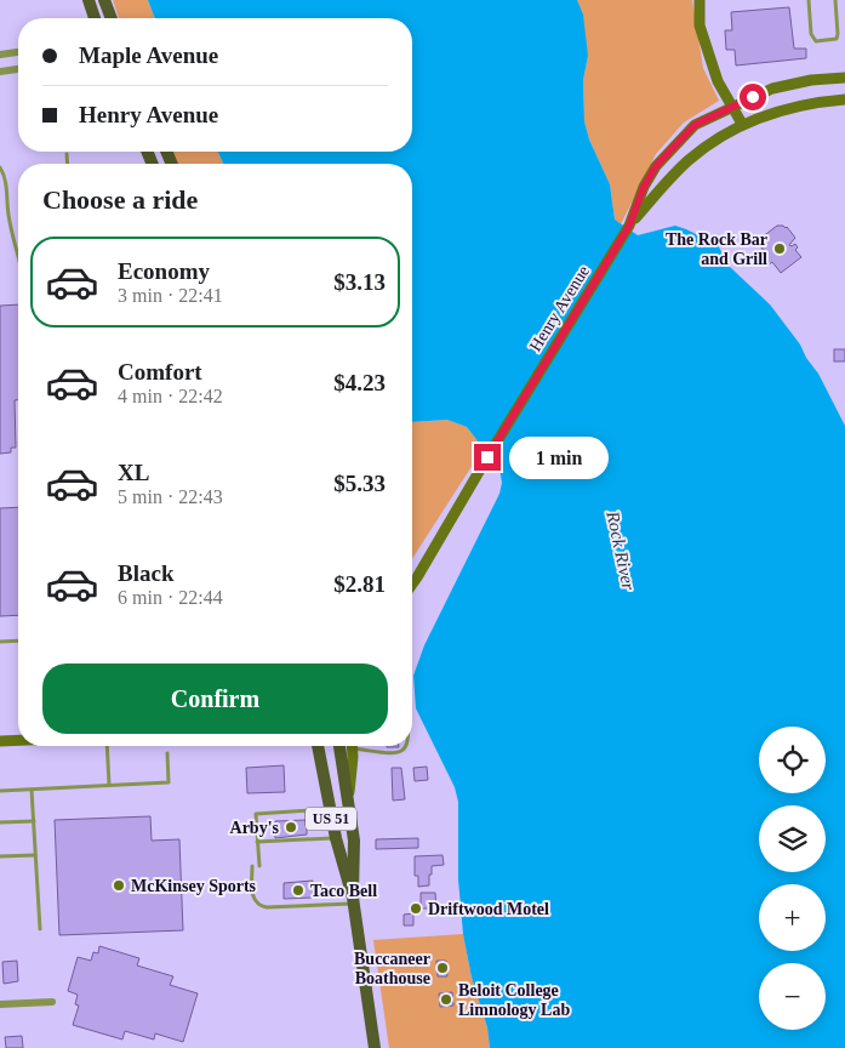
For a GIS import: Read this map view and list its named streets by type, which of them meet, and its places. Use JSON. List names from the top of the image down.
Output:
{
  "streets": {
    "main road": ["US 51"],
    "street": ["Henry Avenue"]
  },
  "water": ["Rock River"],
  "places": [
    "The Rock Bar and Grill",
    "Arby's",
    "McKinsey Sports",
    "Taco Bell",
    "Driftwood Motel",
    "Buccaneer Boathouse",
    "Beloit College Limnology Lab"
  ],
  "page": {
    "banner": ["Maple Avenue", "Henry Avenue"],
    "heading": "Choose a ride",
    "list": [
      {
        "name": "Economy",
        "note": "3 min · 22:41",
        "value": "$3.13"
      },
      {
        "name": "Comfort",
        "note": "4 min · 22:42",
        "value": "$4.23"
      },
      {
        "name": "XL",
        "note": "5 min · 22:43",
        "value": "$5.33"
      },
      {
        "name": "Black",
        "note": "6 min · 22:44",
        "value": "$2.81"
      }
    ],
    "bubble": "1 min",
    "buttons": "Confirm",
    "map_buttons": ["+", "−"]
  }
}
